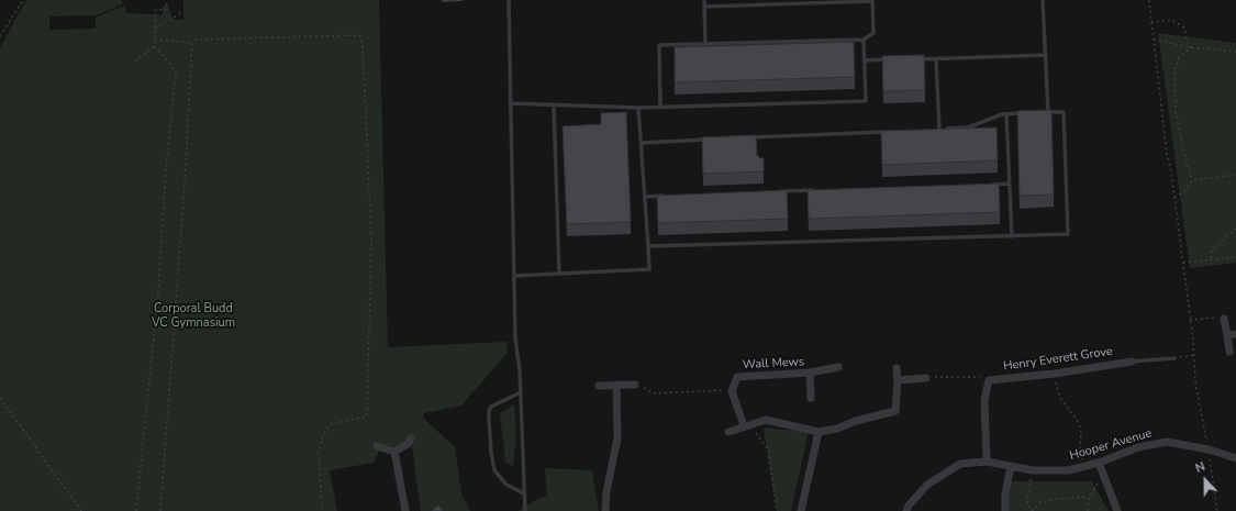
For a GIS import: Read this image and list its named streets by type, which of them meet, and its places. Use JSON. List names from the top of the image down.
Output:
{
  "streets": {
    "street": ["Henry Everett Grove", "Wall Mews", "Hooper Avenue"]
  },
  "crossings": [
    ["Henry Everett Grove", "Hooper Avenue"]
  ],
  "parks": ["Corporal Budd VC Gymnasium"],
  "north": "top"
}
